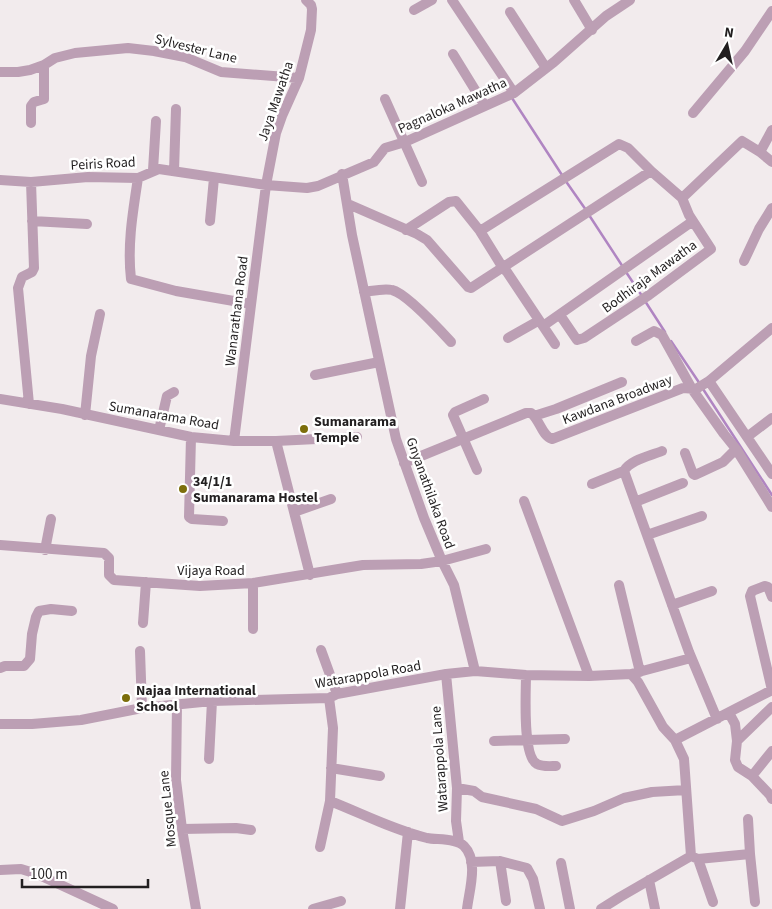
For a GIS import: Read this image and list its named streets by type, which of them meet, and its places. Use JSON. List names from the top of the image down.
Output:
{
  "streets": {
    "street": [
      "Sylvester Lane",
      "Jaya Mawatha",
      "Pagnaloka Mawatha",
      "Peiris Road",
      "Bodhiraja Mawatha",
      "Wanarathana Road",
      "Kawdana Broadway",
      "Sumanarama Road",
      "Gnyanathilaka Road",
      "Vijaya Road",
      "Watarappola Road",
      "Watarappola Lane",
      "Mosque Lane"
    ]
  },
  "crossings": [
    ["Sylvester Lane", "Jaya Mawatha"],
    ["Jaya Mawatha", "Pagnaloka Mawatha"],
    ["Jaya Mawatha", "Peiris Road"],
    ["Jaya Mawatha", "Wanarathana Road"],
    ["Pagnaloka Mawatha", "Peiris Road"],
    ["Pagnaloka Mawatha", "Wanarathana Road"],
    ["Pagnaloka Mawatha", "Gnyanathilaka Road"],
    ["Peiris Road", "Wanarathana Road"],
    ["Wanarathana Road", "Sumanarama Road"],
    ["Gnyanathilaka Road", "Vijaya Road"],
    ["Gnyanathilaka Road", "Watarappola Road"],
    ["Watarappola Road", "Watarappola Lane"],
    ["Watarappola Road", "Mosque Lane"]
  ],
  "places": ["Sumanarama Temple", "34/1/1 Sumanarama Hostel", "Najaa International School"],
  "scale_bar": "100 m",
  "north": "top"
}
